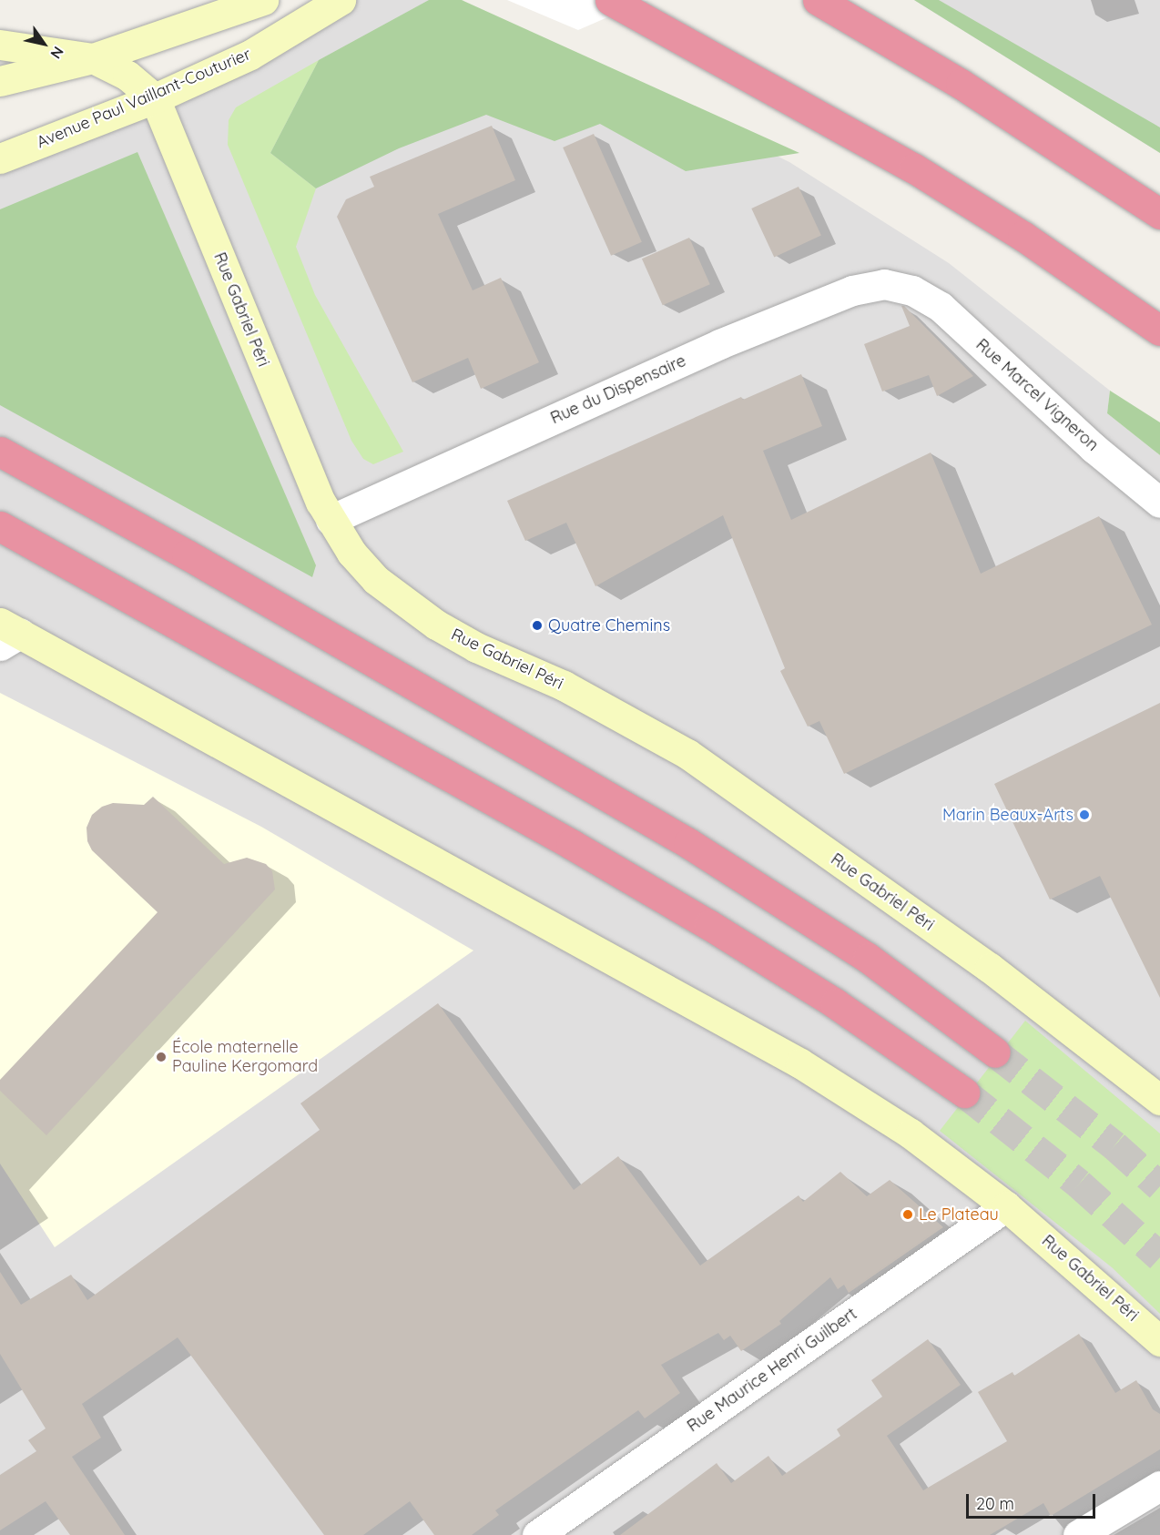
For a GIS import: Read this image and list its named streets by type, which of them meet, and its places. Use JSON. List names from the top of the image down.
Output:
{
  "streets": {
    "main road": ["Avenue Paul Vaillant-Couturier", "Rue Gabriel Péri"],
    "street": ["Rue du Dispensaire", "Rue Marcel Vigneron", "Rue Maurice Henri Guilbert"]
  },
  "crossings": [
    ["Avenue Paul Vaillant-Couturier", "Rue Gabriel Péri"],
    ["Rue Gabriel Péri", "Rue du Dispensaire"],
    ["Rue Gabriel Péri", "Rue Maurice Henri Guilbert"],
    ["Rue du Dispensaire", "Rue Marcel Vigneron"]
  ],
  "places": [
    "Quatre Chemins",
    "Marin Beaux-Arts",
    "École maternelle Pauline Kergomard",
    "Le Plateau"
  ],
  "scale_bar": "20 m",
  "north": "bottom right"
}
